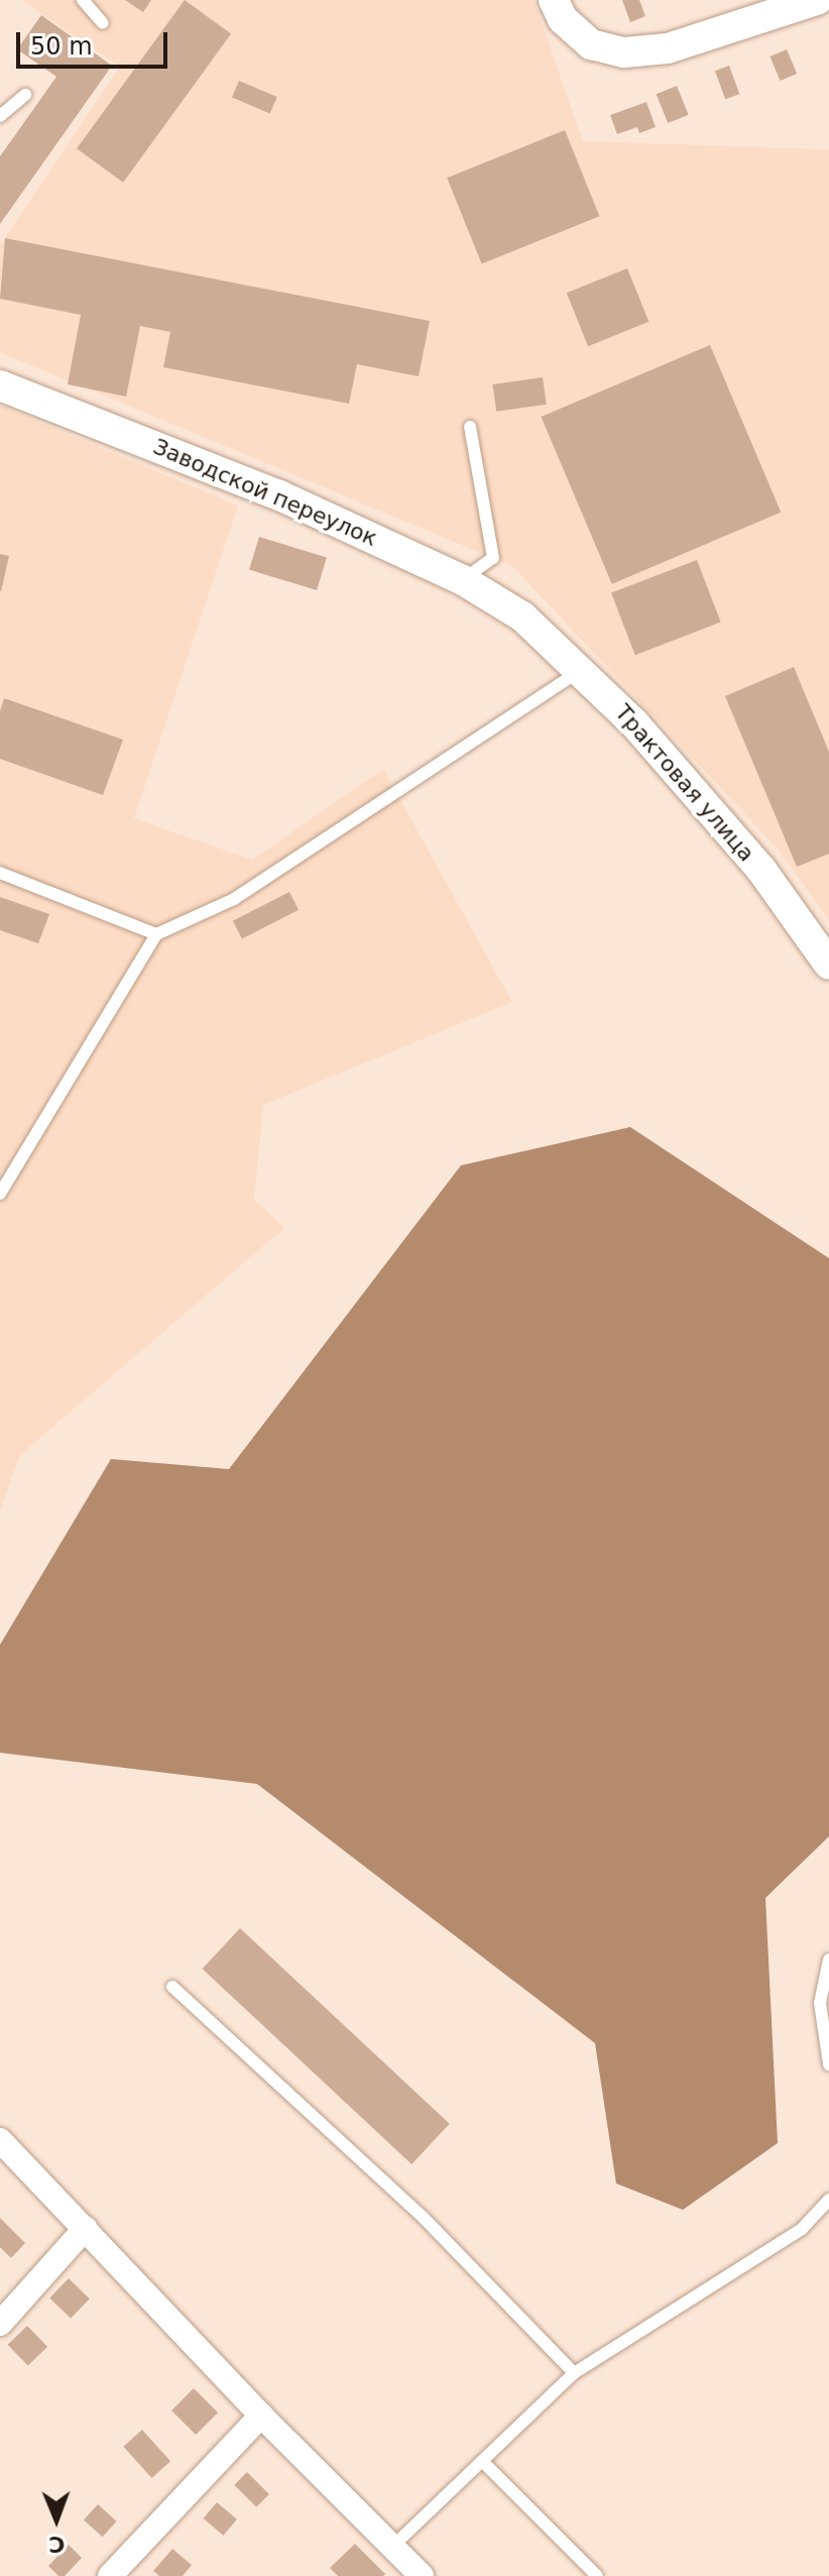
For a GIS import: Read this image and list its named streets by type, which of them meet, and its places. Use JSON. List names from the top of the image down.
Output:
{
  "streets": {
    "street": ["Заводской переулок", "Трактовая улица"]
  },
  "crossings": [
    ["Заводской переулок", "Трактовая улица"]
  ],
  "scale_bar": "50 m",
  "north": "bottom"
}
